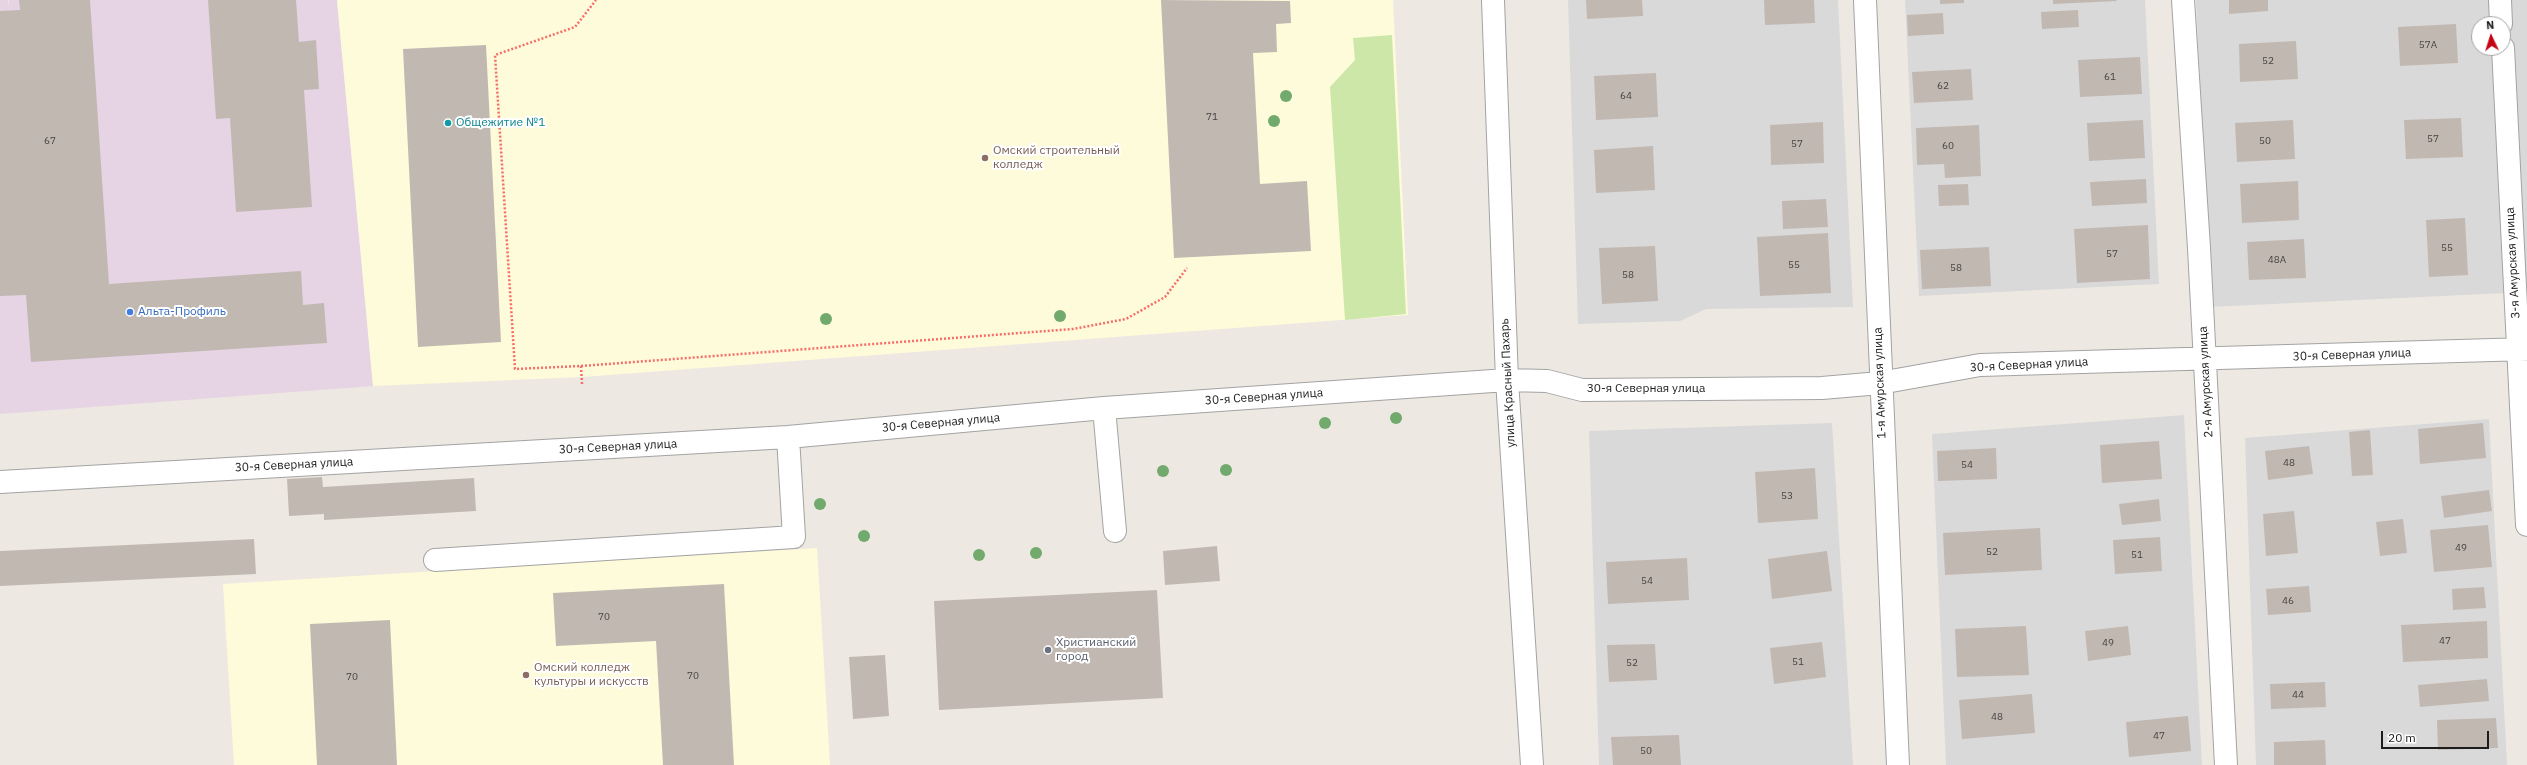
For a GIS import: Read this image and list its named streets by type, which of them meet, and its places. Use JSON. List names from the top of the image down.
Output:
{
  "streets": {
    "street": [
      "3-я Амурская улица",
      "30-я Северная улица",
      "2-я Амурская улица",
      "улица Красный Пахарь",
      "1-я Амурская улица"
    ]
  },
  "crossings": [
    ["3-я Амурская улица", "30-я Северная улица"],
    ["30-я Северная улица", "2-я Амурская улица"],
    ["30-я Северная улица", "улица Красный Пахарь"],
    ["30-я Северная улица", "1-я Амурская улица"]
  ],
  "places": [
    "Общежитие №1",
    "Омский строительный колледж",
    "Альта-Профиль",
    "Христианский город",
    "Омский колледж культуры и искусств"
  ],
  "house_numbers": [
    "57А",
    "52",
    "61",
    "62",
    "64",
    "71",
    "57",
    "67",
    "50",
    "57",
    "60",
    "55",
    "57",
    "48А",
    "55",
    "58",
    "58",
    "48",
    "54",
    "53",
    "49",
    "52",
    "51",
    "54",
    "46",
    "70",
    "47",
    "49",
    "51",
    "52",
    "70",
    "70",
    "44",
    "48",
    "47",
    "50"
  ],
  "scale_bar": "20 m",
  "north": "top"
}
